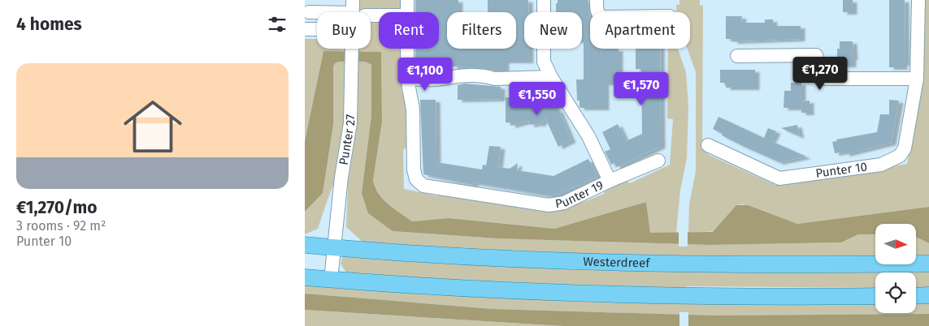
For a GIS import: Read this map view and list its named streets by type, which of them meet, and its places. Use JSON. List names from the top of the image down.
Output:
{
  "streets": {
    "main road": ["Westerdreef"],
    "street": ["Punter 27", "Punter 10", "Punter 19"]
  },
  "crossings": [
    ["Punter 27", "Westerdreef"]
  ],
  "north": "right",
  "page": {
    "heading": "4 homes",
    "chip": [
      "Buy",
      "Rent",
      "Filters",
      "New",
      "Apartment"
    ],
    "list": [
      {
        "name": "€1,270/mo",
        "note": "3 rooms · 92 m² · Punter 10"
      }
    ],
    "price": [
      "€1,270",
      "€1,100",
      "€1,570",
      "€1,550"
    ]
  }
}
